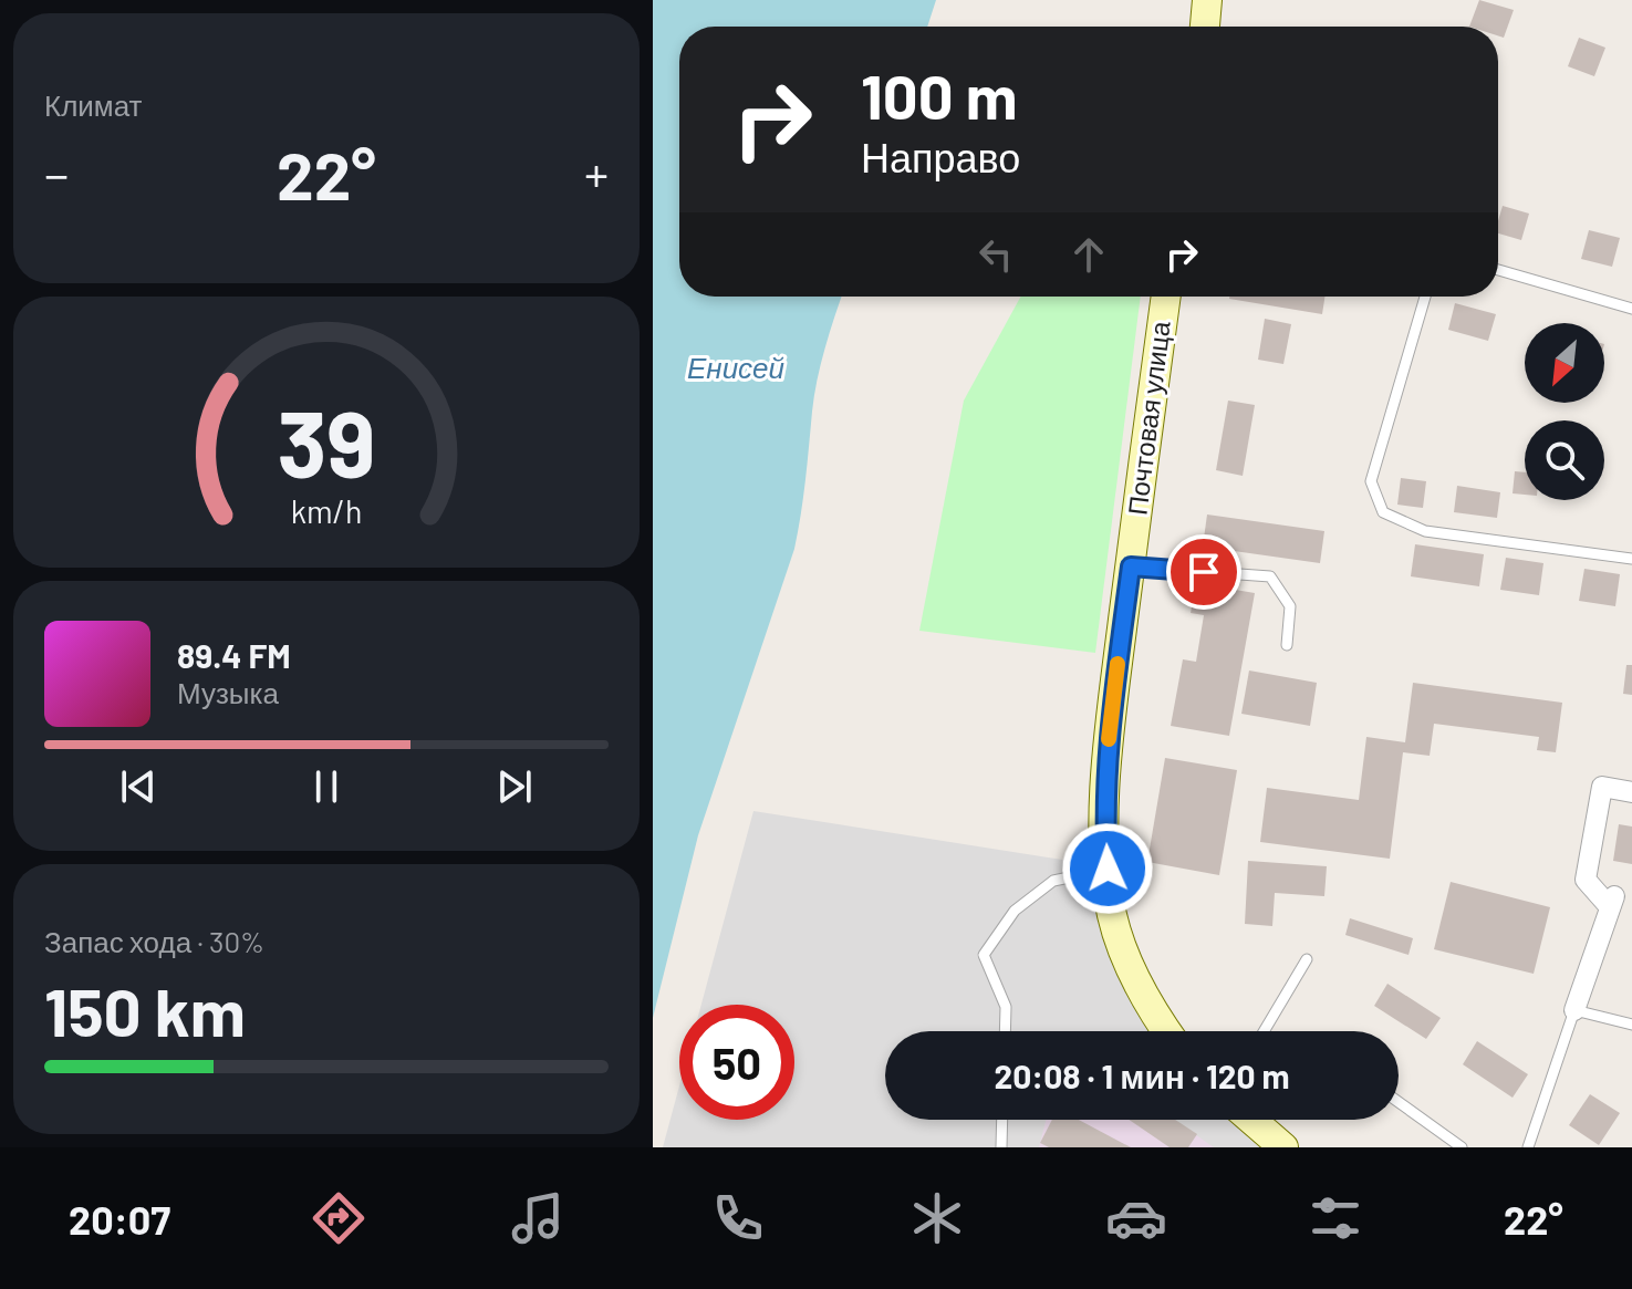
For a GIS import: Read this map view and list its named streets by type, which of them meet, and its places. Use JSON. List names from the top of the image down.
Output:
{
  "streets": {
    "main road": ["Почтовая улица"]
  },
  "water": ["Енисей"],
  "north": "bottom left",
  "page": {
    "tile": [
      "Климат",
      ["Запас хода · 30%", "150 km"]
    ],
    "turn": ["100 m", "Направо"],
    "heat": ["−", "22°", "+"],
    "song": ["89.4 FM", "Музыка"],
    "limit": "50",
    "trip": "20:08 · 1 мин · 120 m",
    "tabs": ["20:07", "22°"],
    "gauge": ["39", "km/h"]
  }
}
